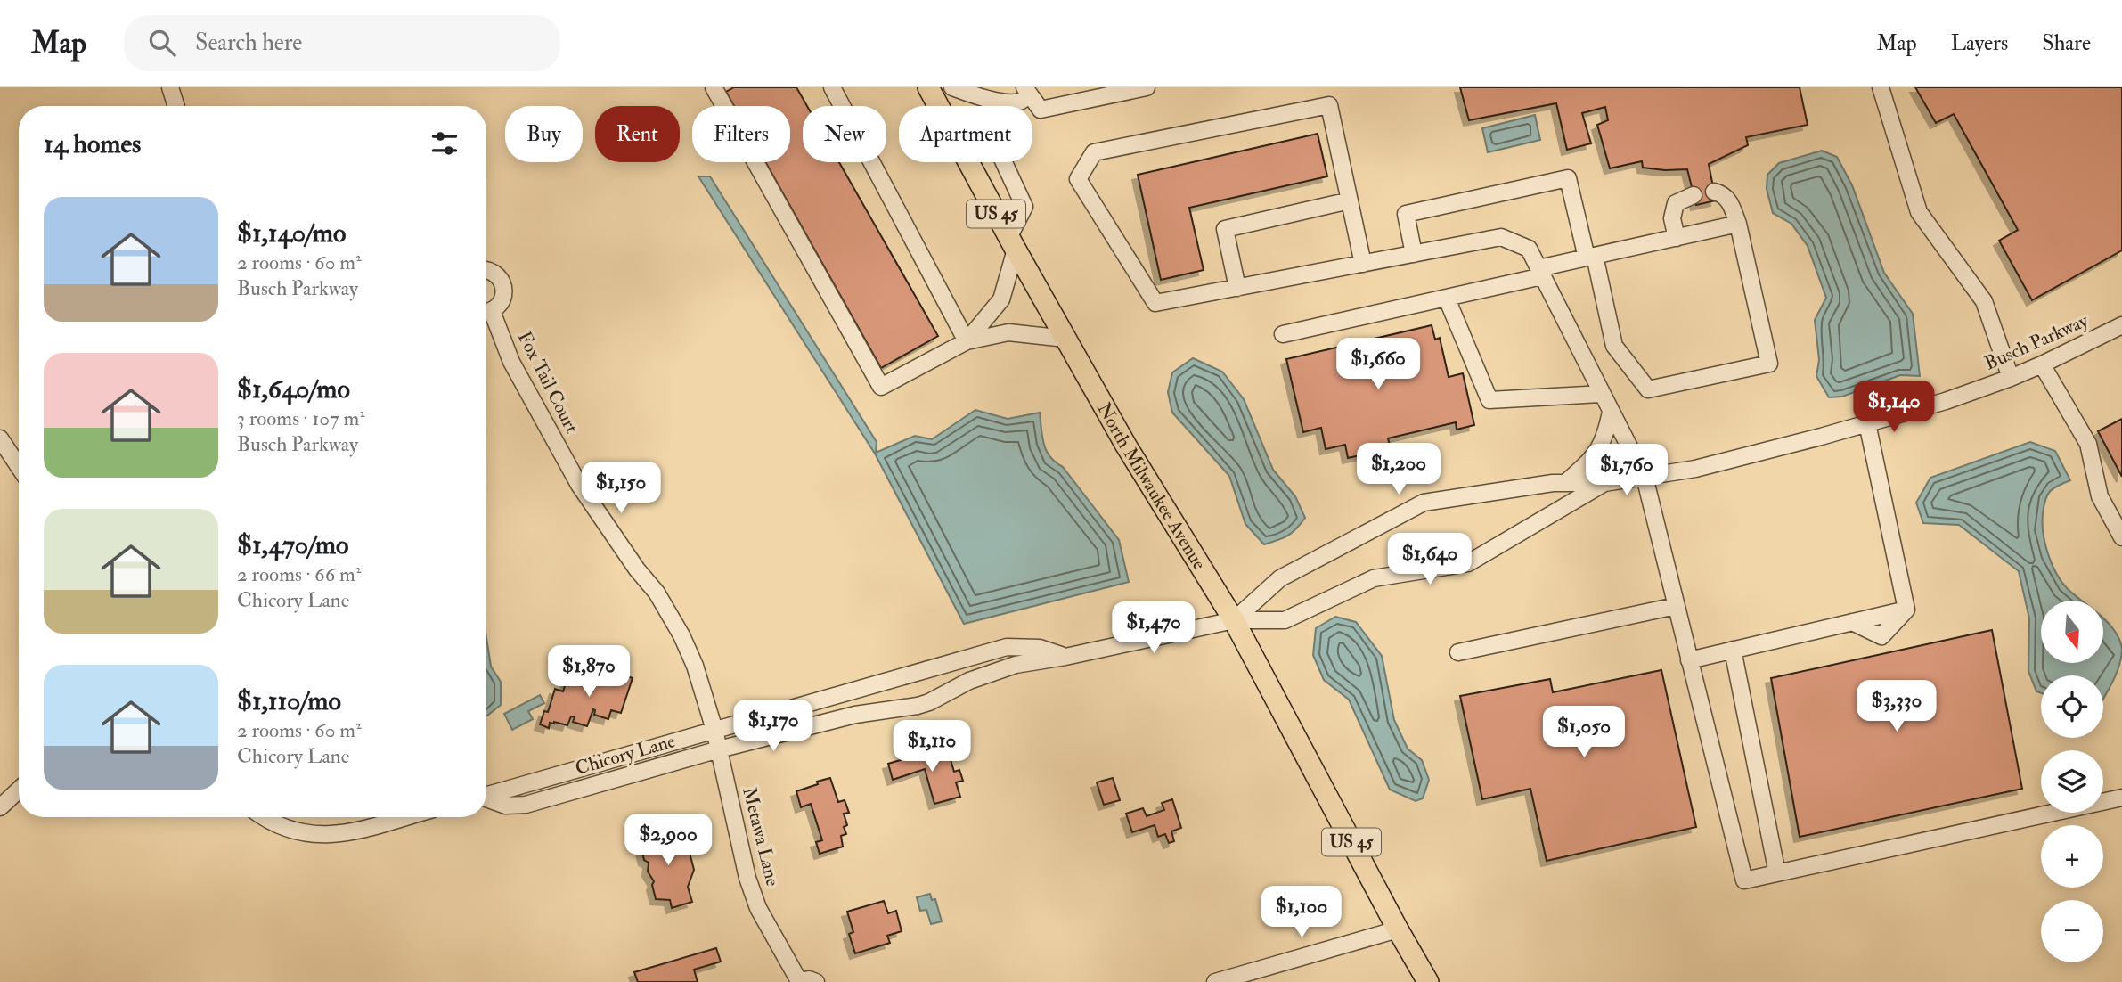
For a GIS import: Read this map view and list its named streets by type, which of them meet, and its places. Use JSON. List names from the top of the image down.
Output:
{
  "streets": {
    "main road": ["US 45", "North Milwaukee Avenue"],
    "street": [
      "Busch Parkway",
      "Fox Tail Court",
      "Chicory Lane",
      "Metawa Lane"
    ]
  },
  "crossings": [
    ["Busch Parkway", "North Milwaukee Avenue"],
    ["Busch Parkway", "Chicory Lane"],
    ["Fox Tail Court", "Chicory Lane"],
    ["Fox Tail Court", "Metawa Lane"],
    ["North Milwaukee Avenue", "Chicory Lane"],
    ["Chicory Lane", "Metawa Lane"]
  ],
  "north": "bottom",
  "page": {
    "header": "Map",
    "search": "Search here",
    "nav": ["Map", "Layers", "Share"],
    "chip": [
      "Buy",
      "Rent",
      "Filters",
      "New",
      "Apartment"
    ],
    "heading": "14 homes",
    "list": [
      {
        "name": "$1,140/mo",
        "note": "2 rooms · 60 m² · Busch Parkway"
      },
      {
        "name": "$1,640/mo",
        "note": "3 rooms · 107 m² · Busch Parkway"
      },
      {
        "name": "$1,470/mo",
        "note": "2 rooms · 66 m² · Chicory Lane"
      },
      {
        "name": "$1,110/mo",
        "note": "2 rooms · 60 m² · Chicory Lane"
      }
    ],
    "price": [
      "$1,660",
      "$1,140",
      "$1,200",
      "$1,760",
      "$1,150",
      "$1,640",
      "$1,470",
      "$1,870",
      "$3,330",
      "$1,170",
      "$1,050",
      "$1,110",
      "$2,900",
      "$1,100"
    ],
    "map_buttons": ["+", "−"]
  }
}
